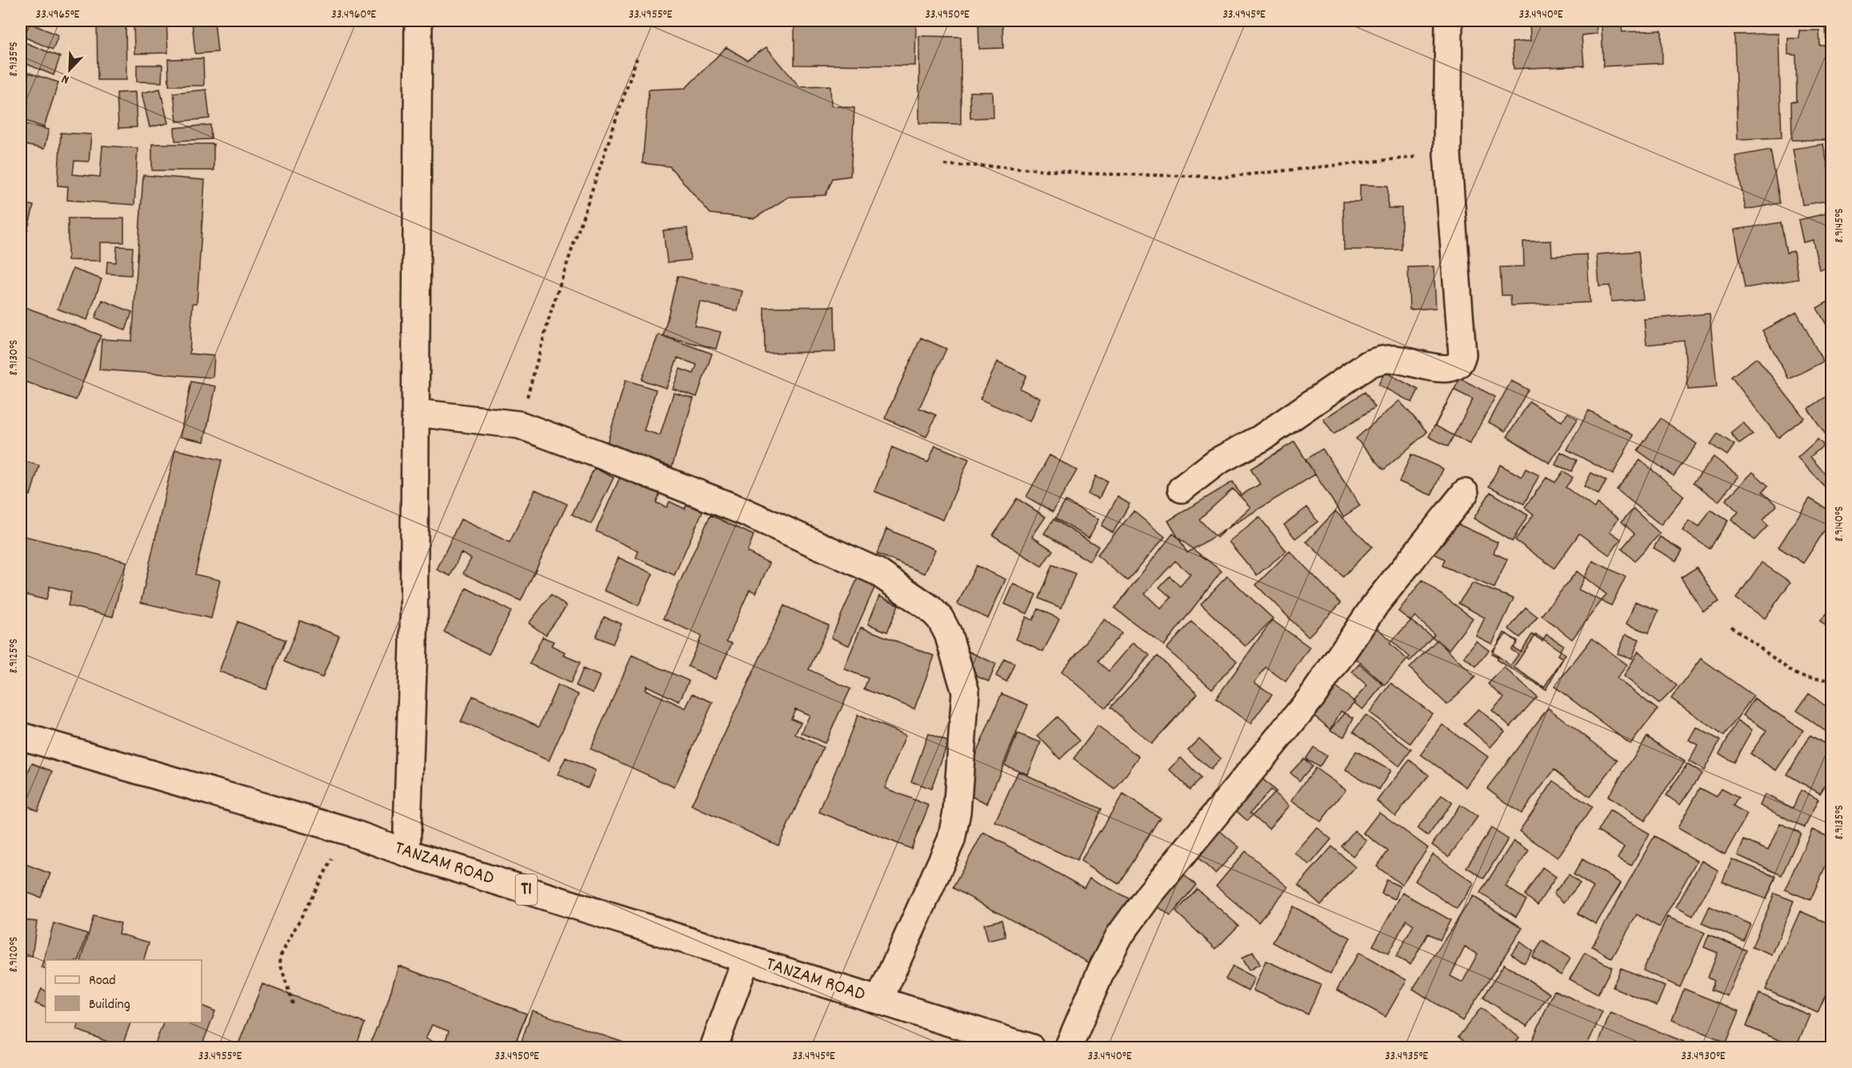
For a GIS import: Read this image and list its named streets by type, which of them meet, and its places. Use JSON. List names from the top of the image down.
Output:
{
  "streets": {
    "main road": ["TANZAM ROAD", "T1"]
  },
  "legend": ["Road", "Building"],
  "north": "bottom left",
  "coordinates": [
    "33.4965°E",
    "33.4960°E",
    "33.4955°E",
    "33.4950°E",
    "33.4945°E",
    "33.4940°E",
    "8.9135°S",
    "8.9145°S",
    "8.9130°S",
    "8.9140°S",
    "8.9125°S",
    "8.9120°S",
    "33.4935°E",
    "33.4930°E"
  ]
}
